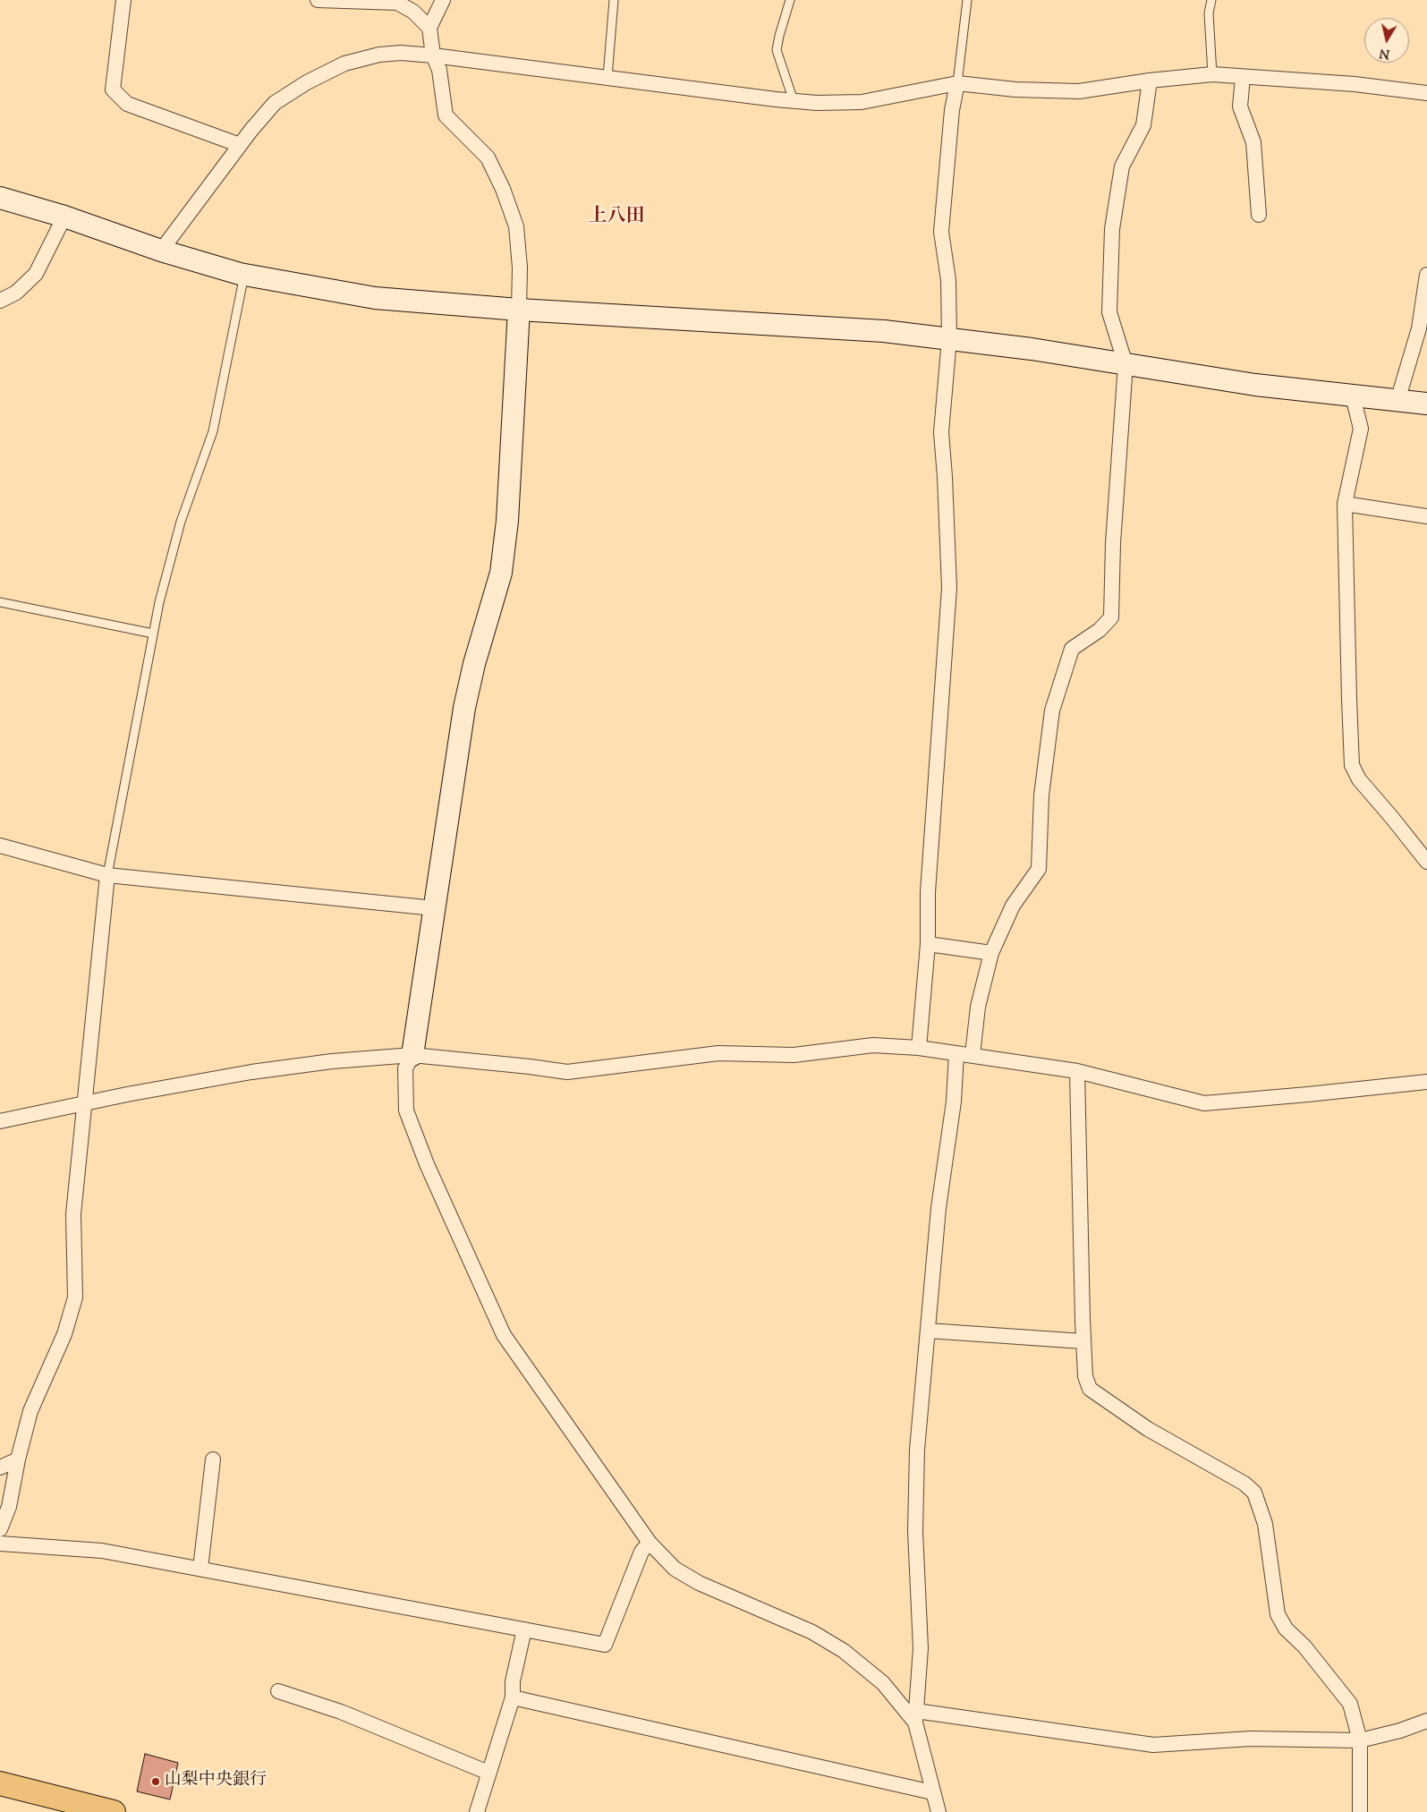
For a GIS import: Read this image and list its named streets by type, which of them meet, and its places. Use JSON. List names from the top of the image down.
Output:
{
  "districts": ["上八田"],
  "places": ["山梨中央銀行"],
  "north": "bottom"
}
